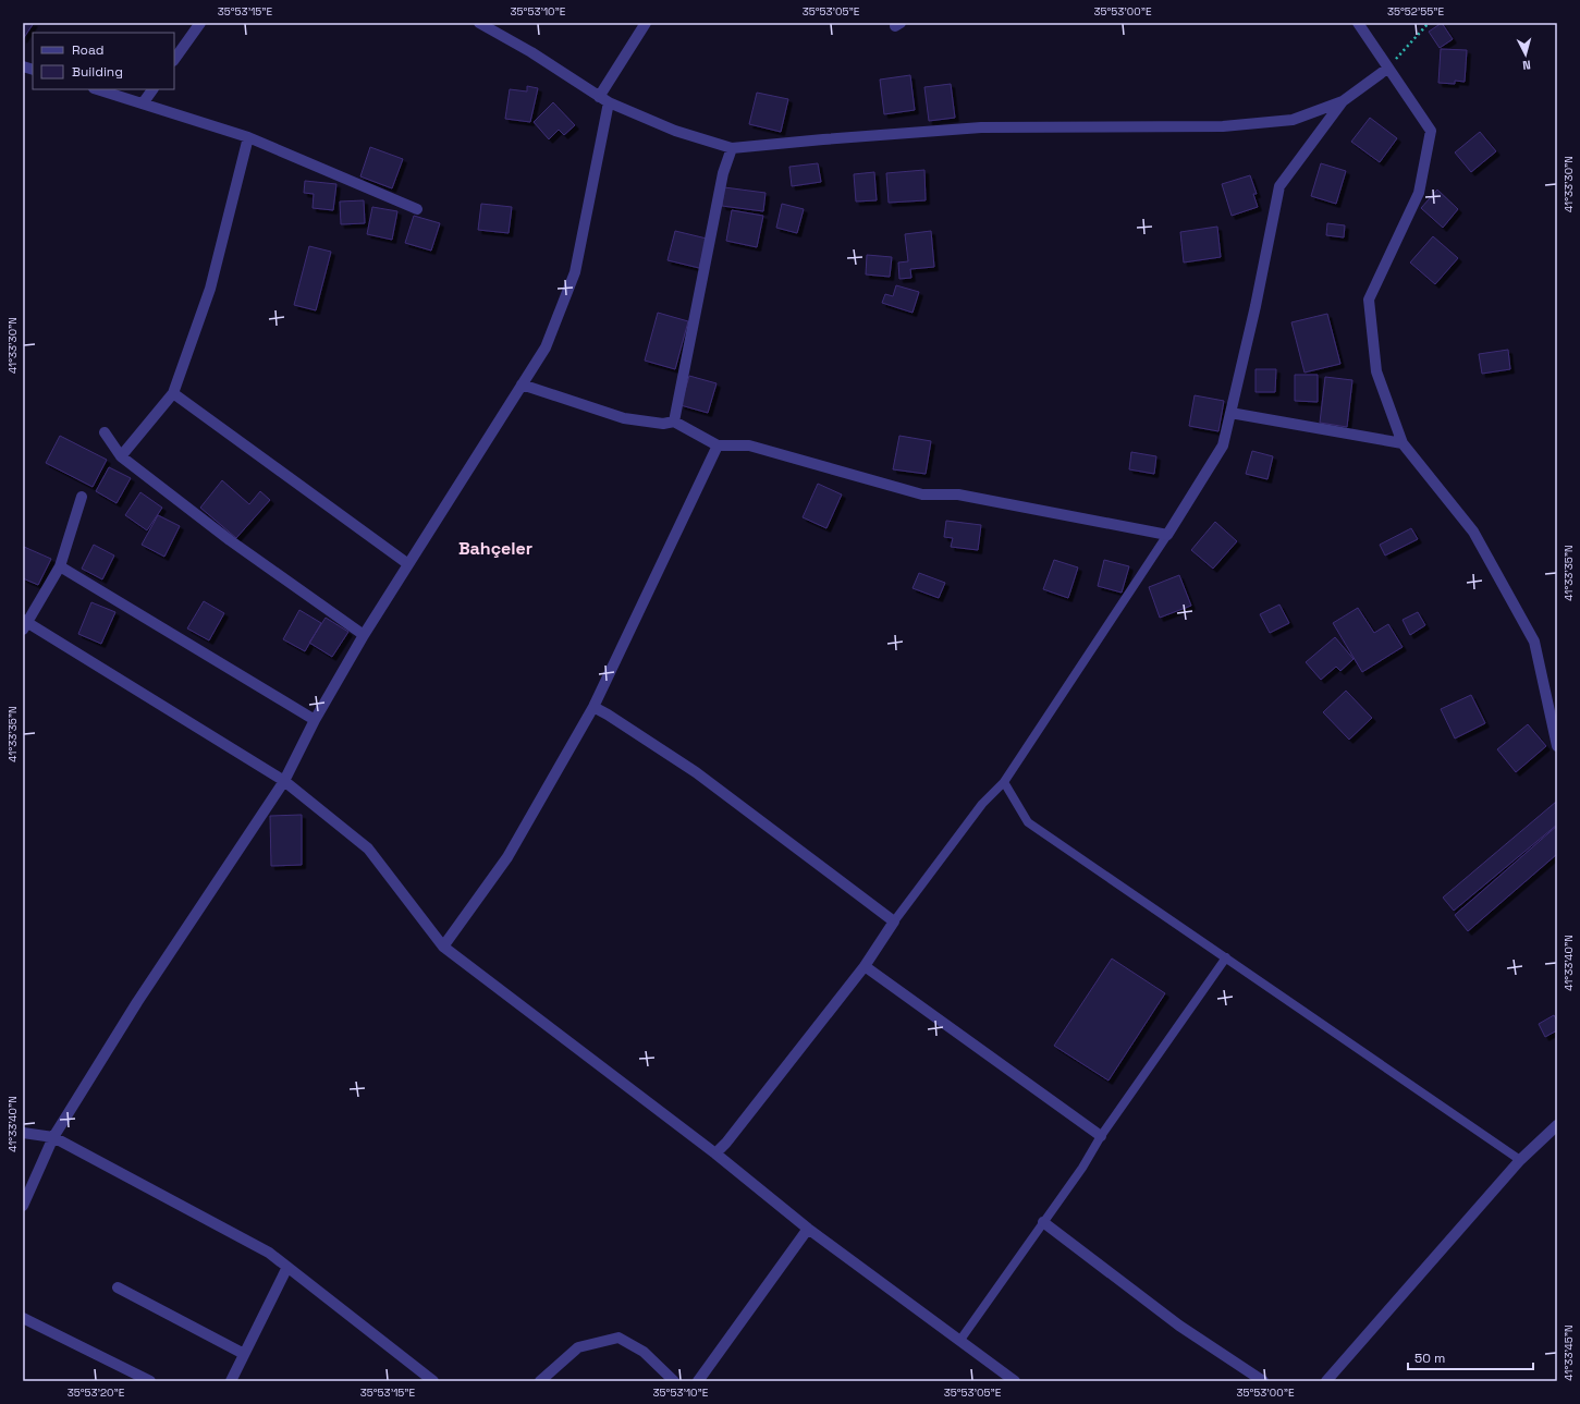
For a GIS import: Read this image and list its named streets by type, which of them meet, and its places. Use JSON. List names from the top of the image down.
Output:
{
  "districts": ["Bahçeler"],
  "legend": ["Road", "Building"],
  "scale_bar": "50 m",
  "north": "bottom",
  "coordinates": [
    "35°53'15\"E",
    "35°53'10\"E",
    "35°53'05\"E",
    "35°53'00\"E",
    "35°52'55\"E",
    "41°33'30\"N",
    "41°33'35\"N",
    "41°33'40\"N",
    "41°33'45\"N",
    "35°53'20\"E"
  ]
}
